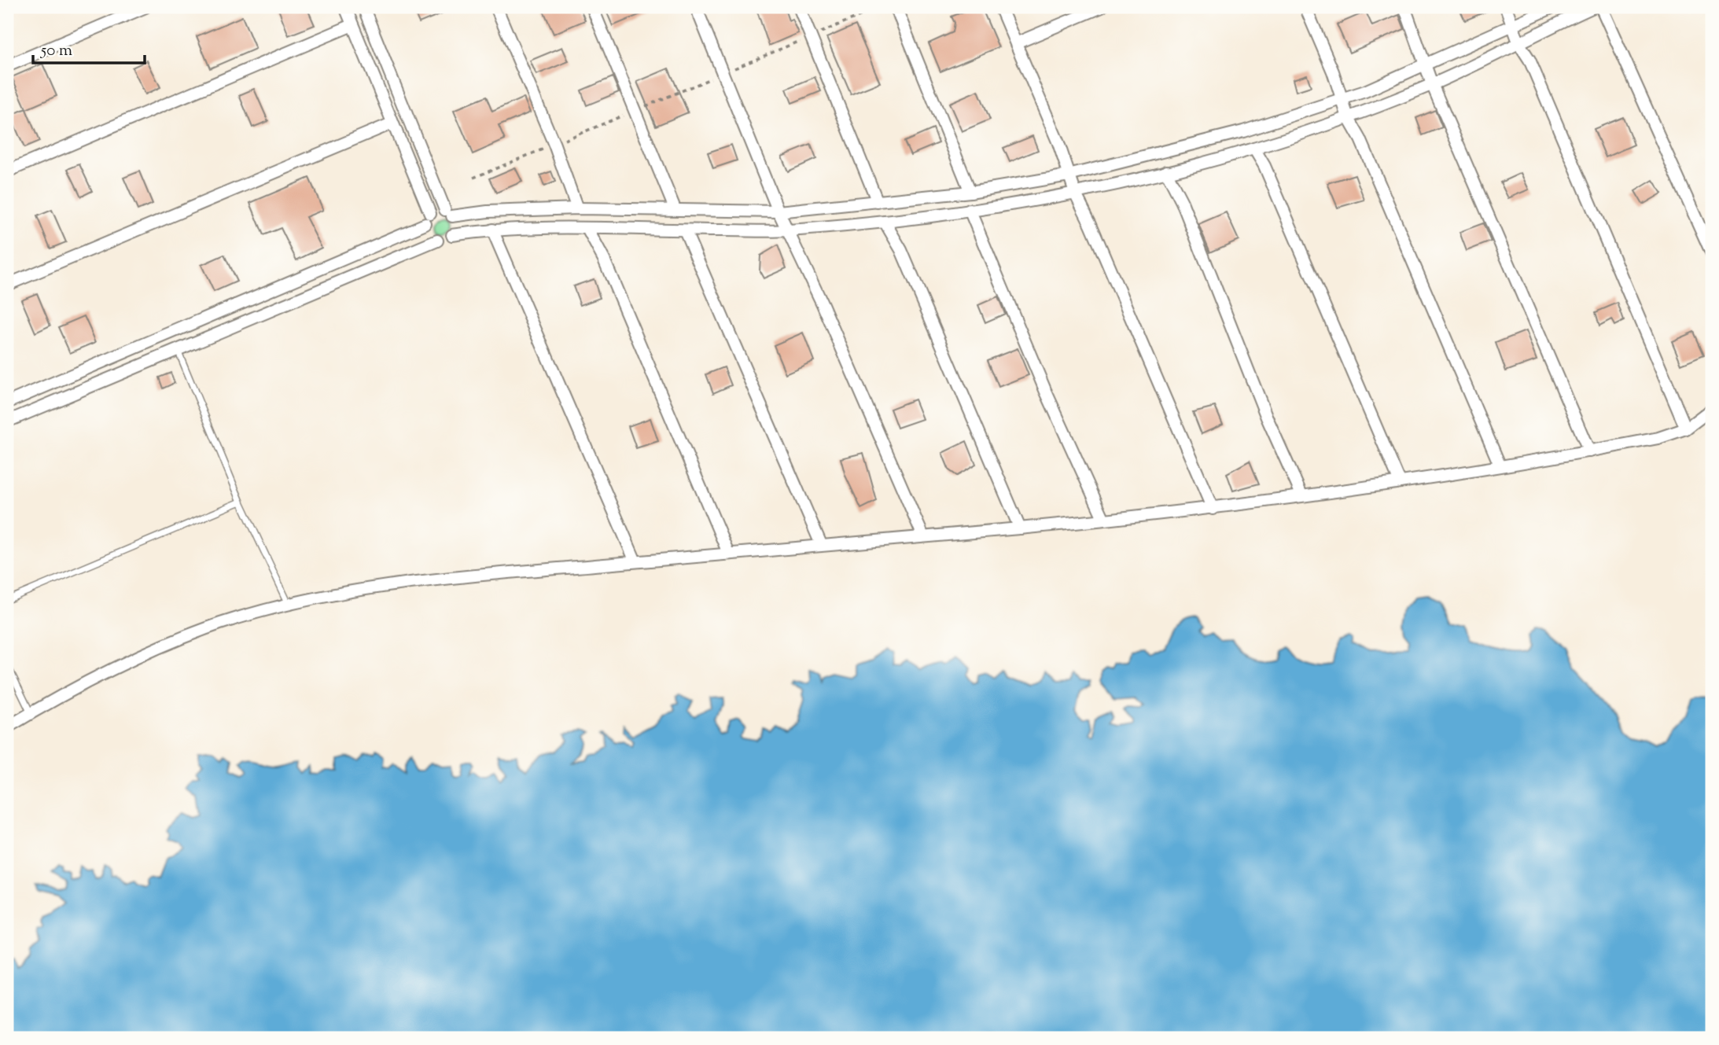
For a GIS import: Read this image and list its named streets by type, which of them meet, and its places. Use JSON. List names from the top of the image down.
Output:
{
  "scale_bar": "50 m"
}
